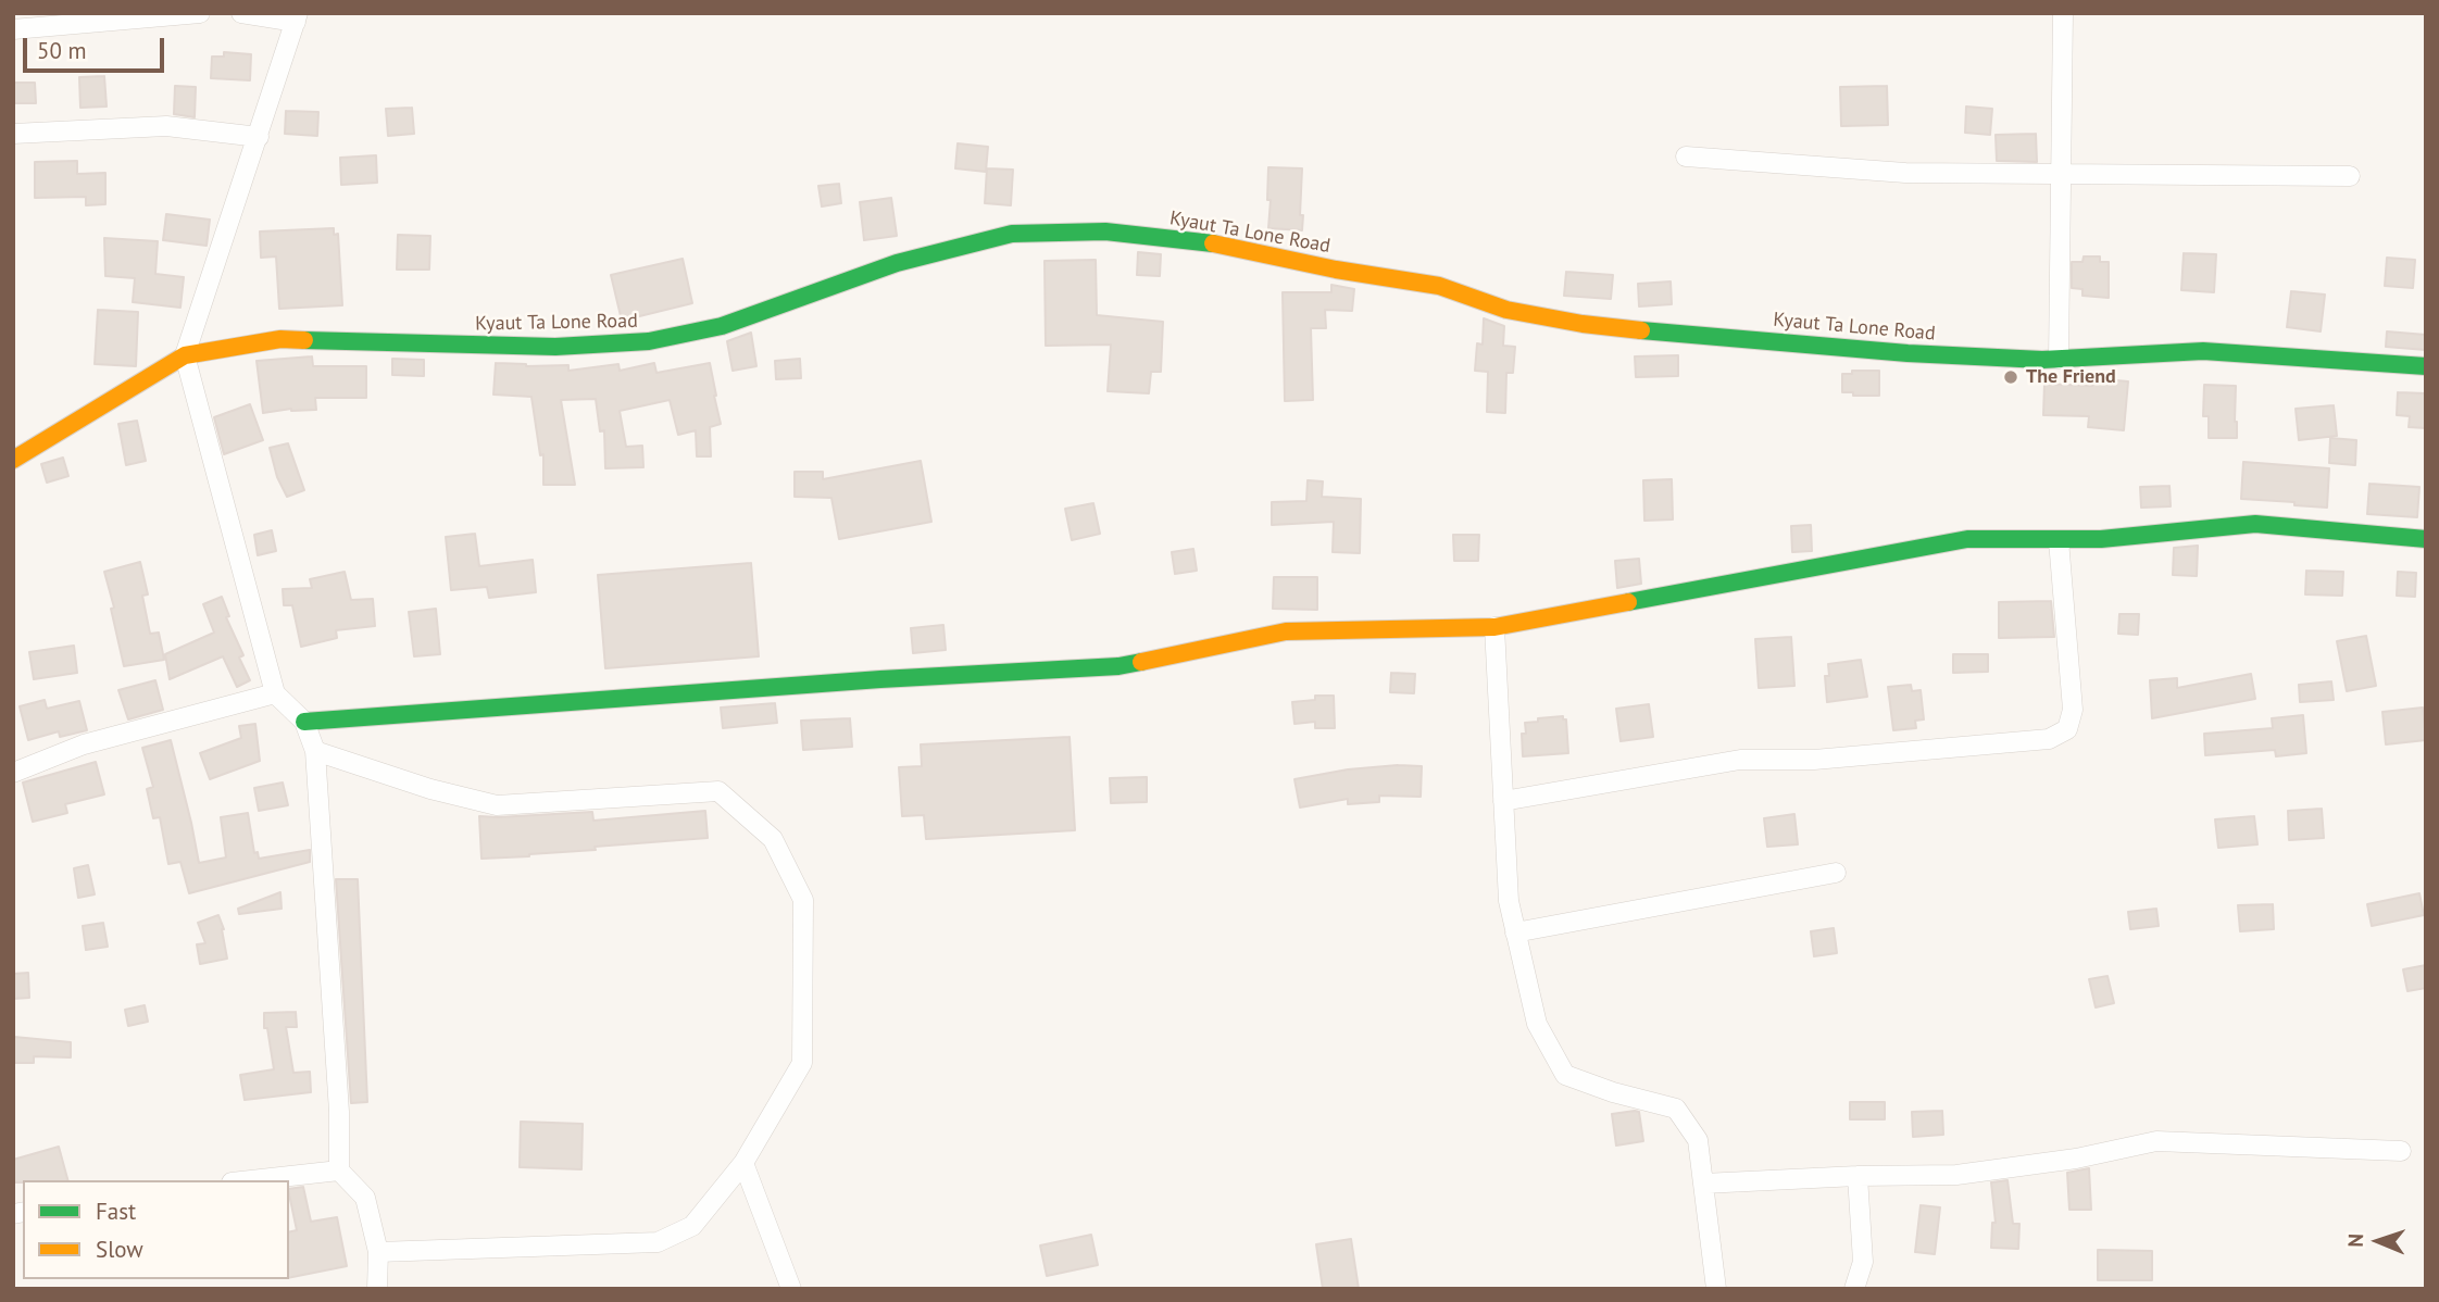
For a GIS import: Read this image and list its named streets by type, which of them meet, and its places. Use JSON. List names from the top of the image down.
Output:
{
  "streets": {
    "main road": ["Kyaut Ta Lone Road"]
  },
  "places": ["The Friend"],
  "legend": ["Fast", "Slow"],
  "scale_bar": "50 m",
  "north": "left"
}
